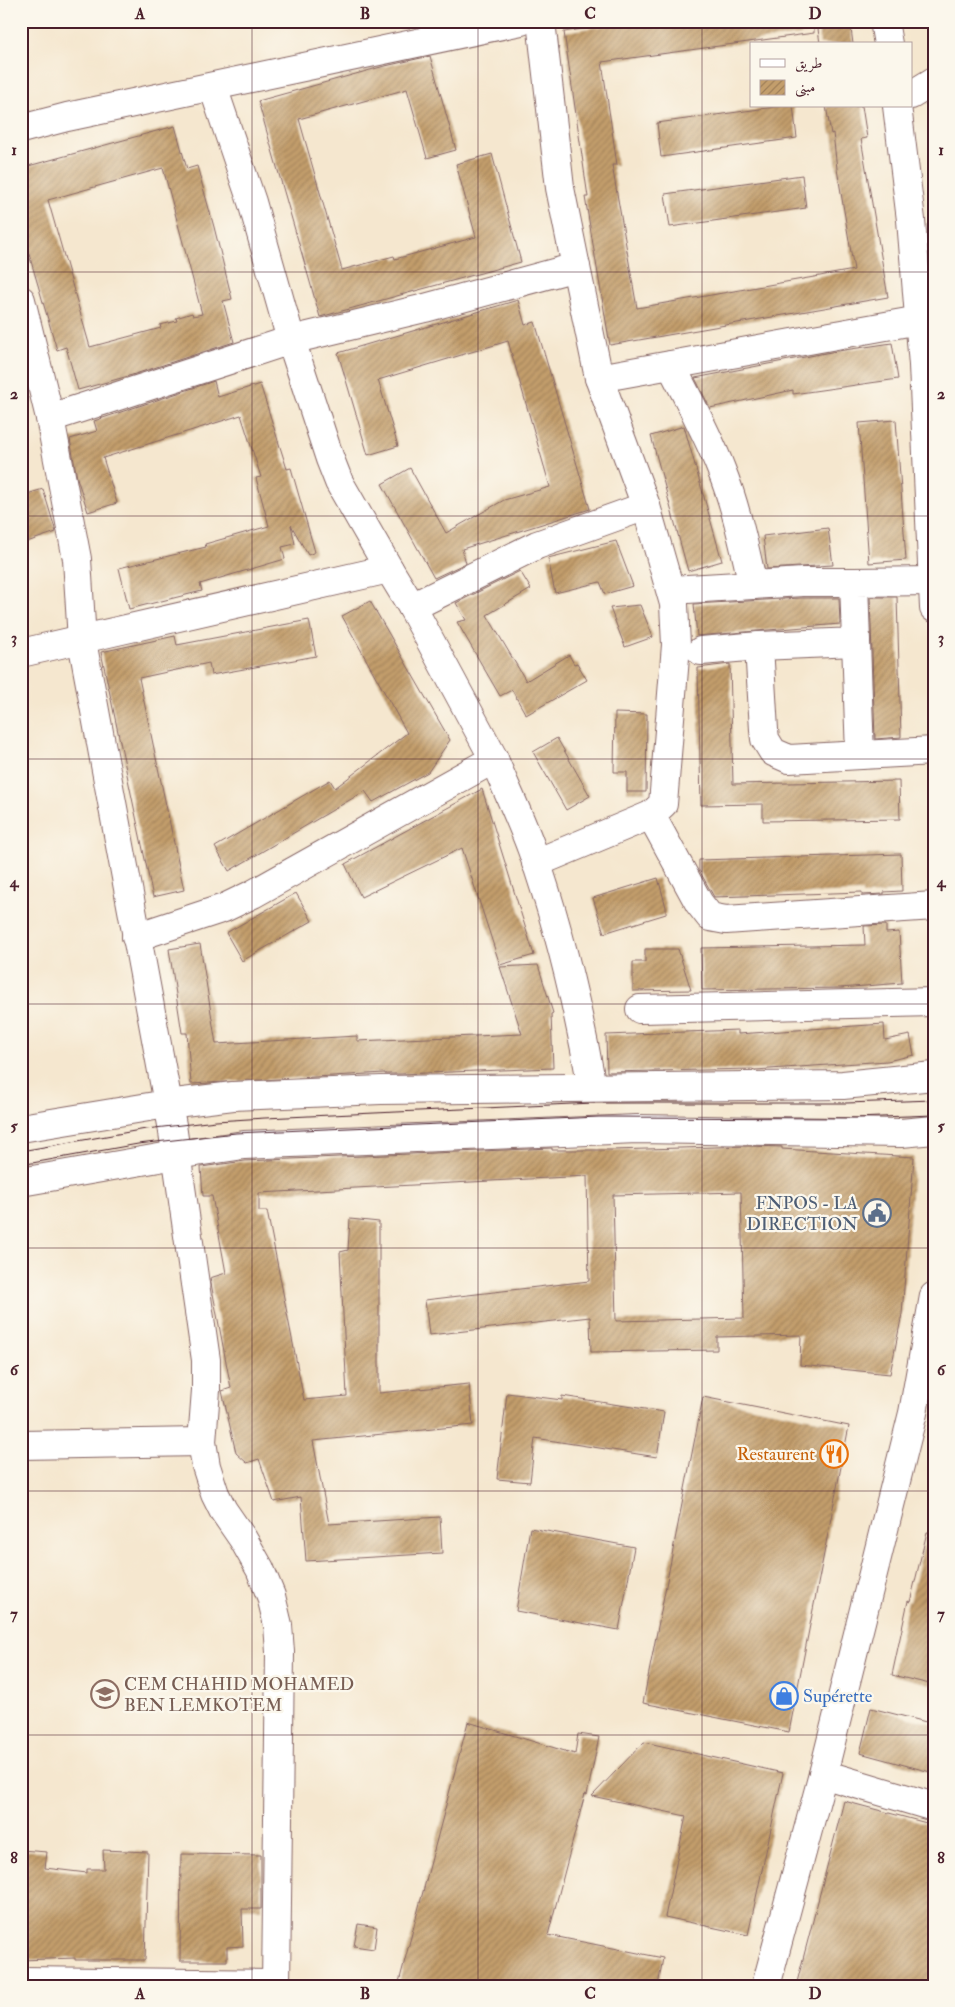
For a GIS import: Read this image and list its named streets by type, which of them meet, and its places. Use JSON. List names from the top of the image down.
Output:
{
  "places": {
    "public building": ["FNPOS - LA DIRECTION"],
    "restaurant": ["Restaurent"],
    "school or university": ["CEM CHAHID MOHAMED BEN LEMKOTEM"],
    "shop": ["Supérette"]
  },
  "legend": ["طريق", "مبنى"],
  "grid": {
    "columns": [
      "A",
      "B",
      "C",
      "D"
    ],
    "rows": [
      "1",
      "2",
      "3",
      "4",
      "5",
      "6",
      "7",
      "8"
    ]
  }
}
